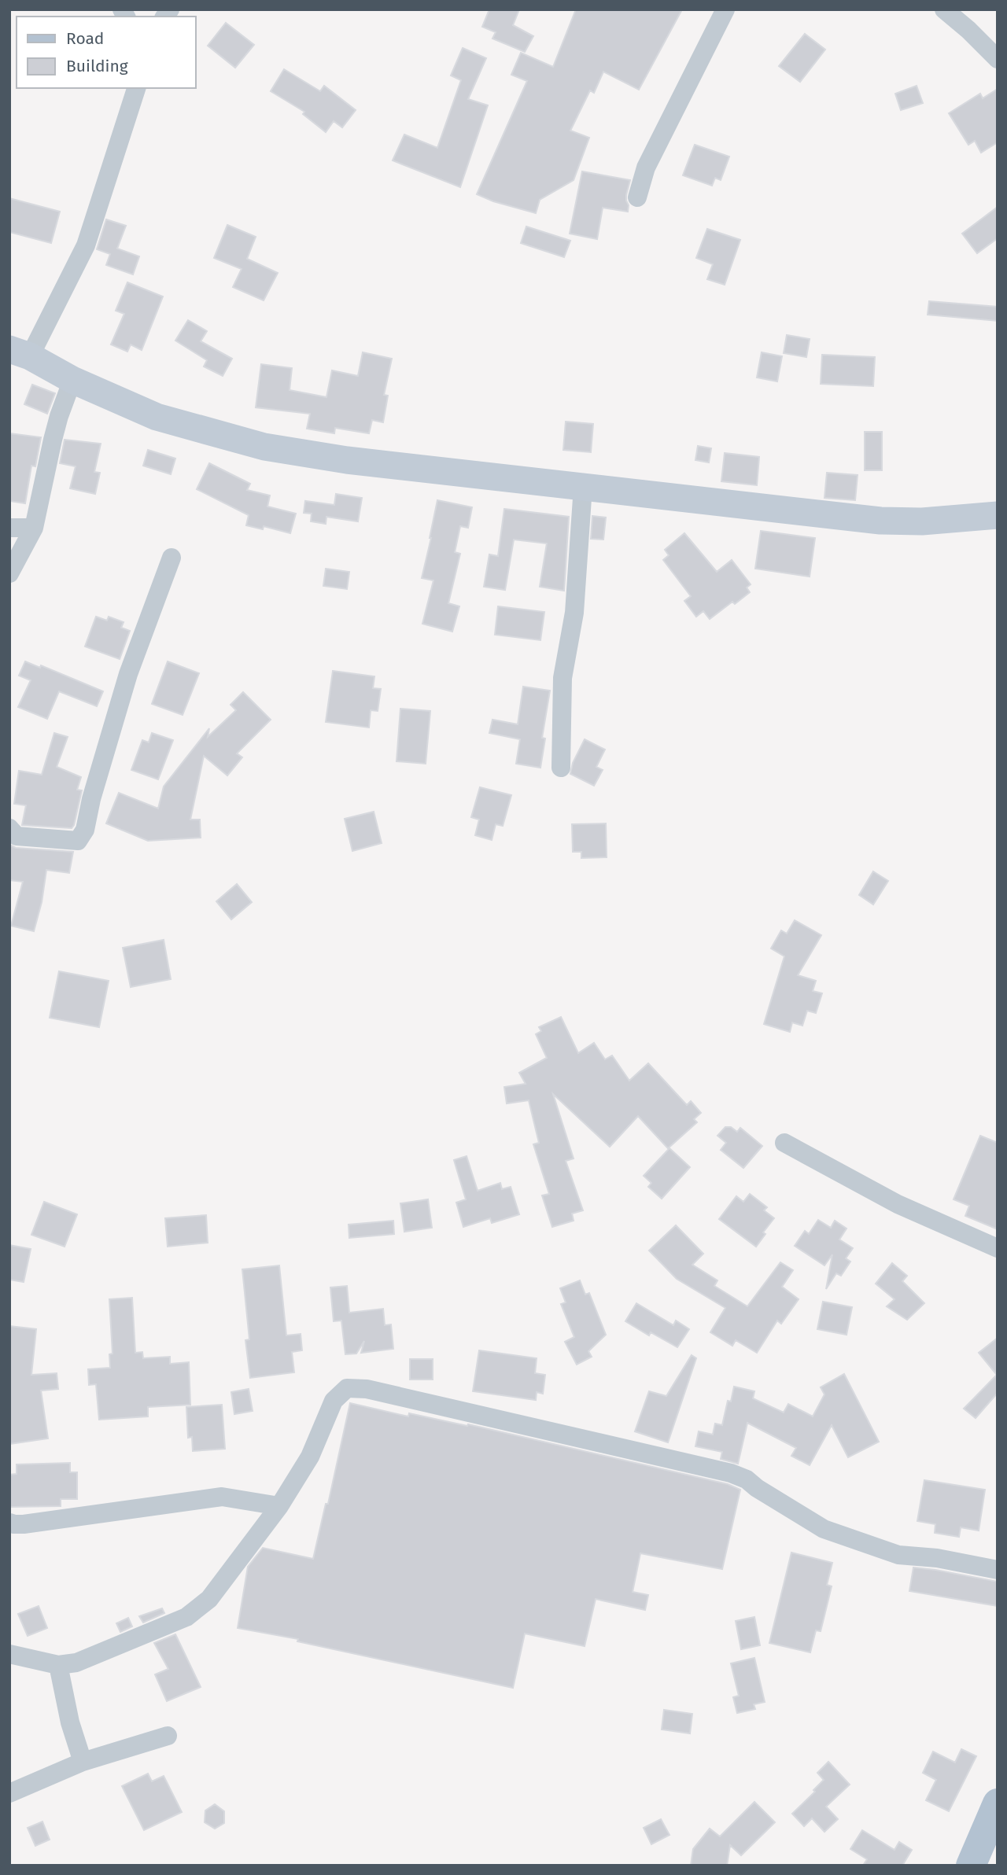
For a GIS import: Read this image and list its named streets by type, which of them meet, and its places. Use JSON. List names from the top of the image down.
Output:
{
  "legend": ["Road", "Building"]
}
